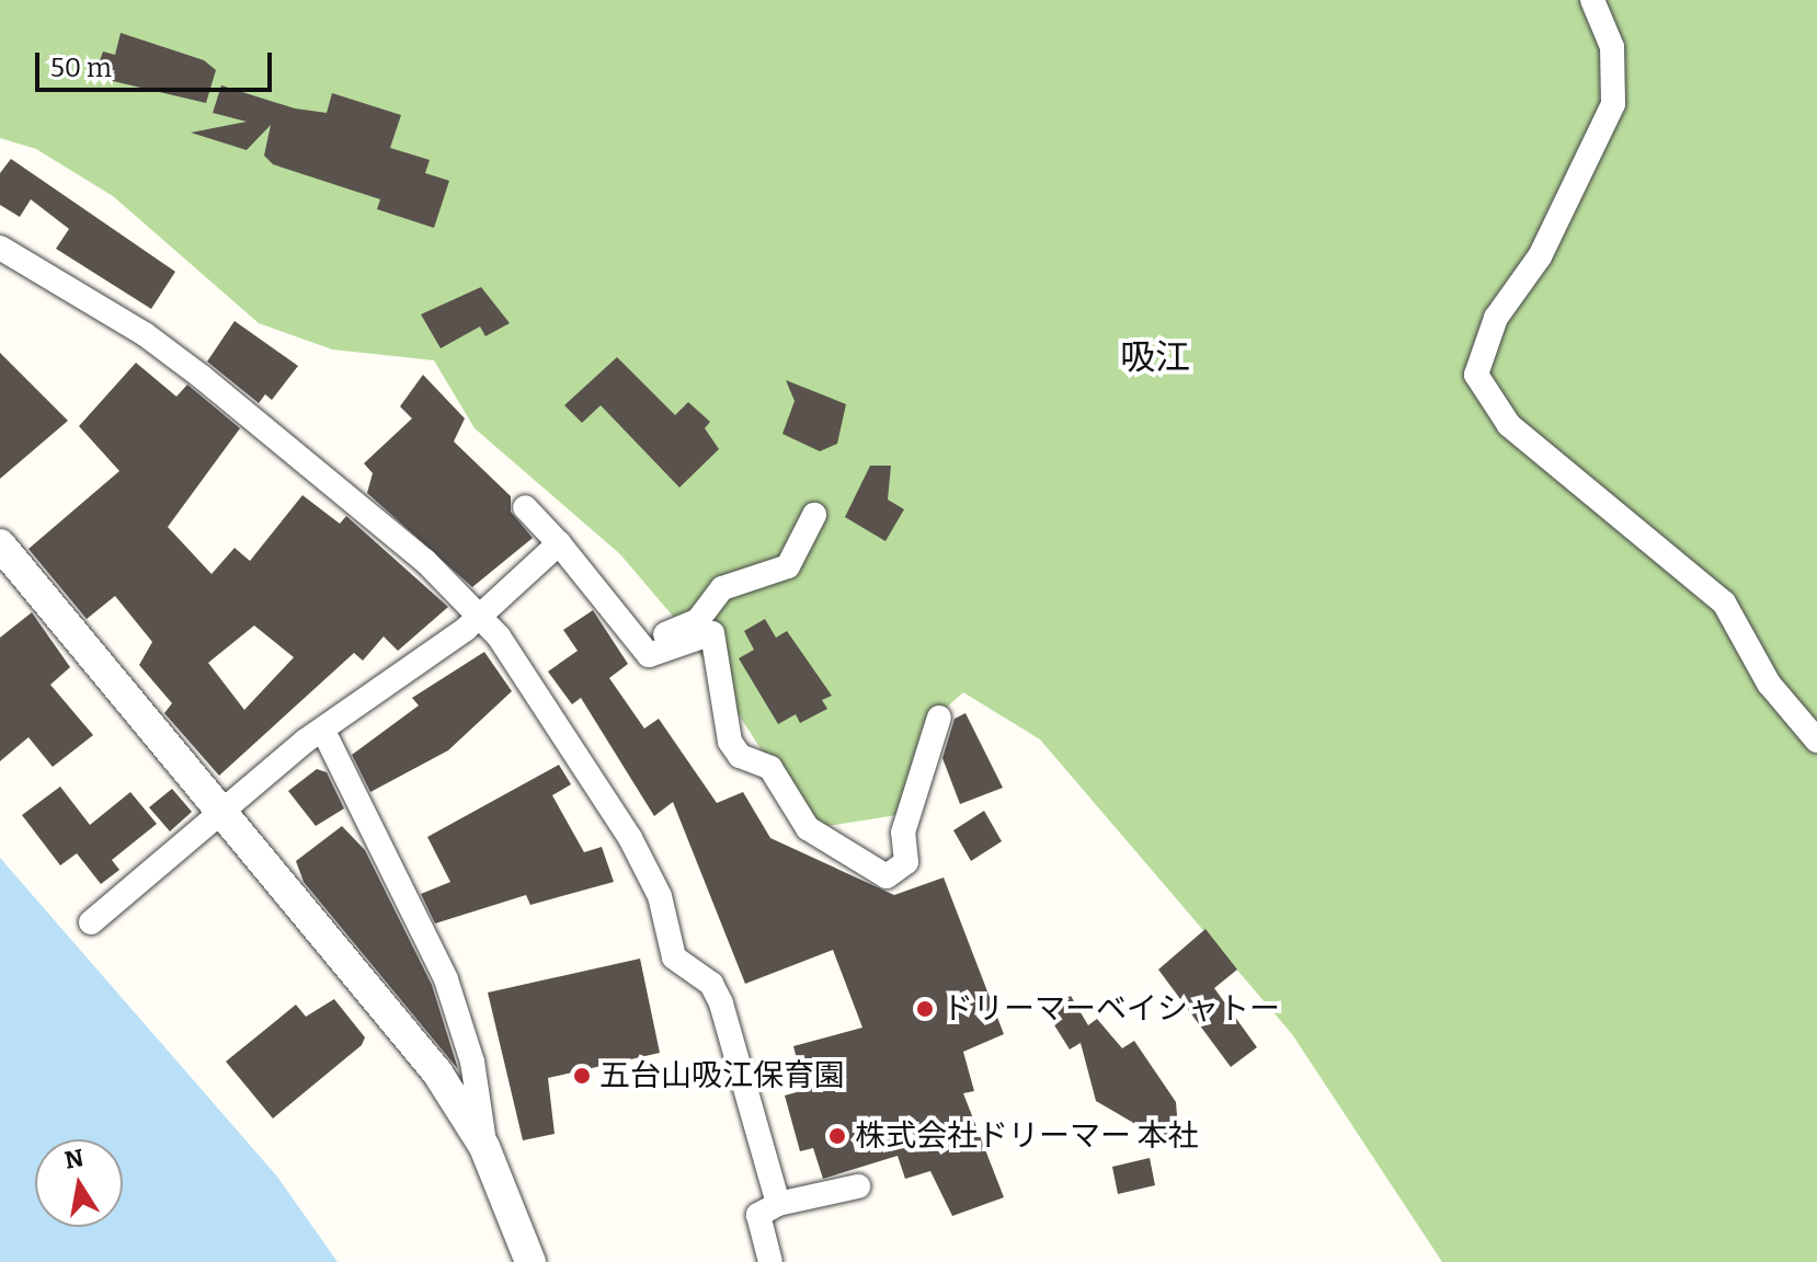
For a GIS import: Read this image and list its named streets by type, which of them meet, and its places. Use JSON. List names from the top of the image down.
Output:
{
  "districts": ["吸江"],
  "places": ["ドリーマーベイシャトー", "五台山吸江保育園", "株式会社ドリーマー 本社"],
  "scale_bar": "50 m",
  "north": "top"
}
